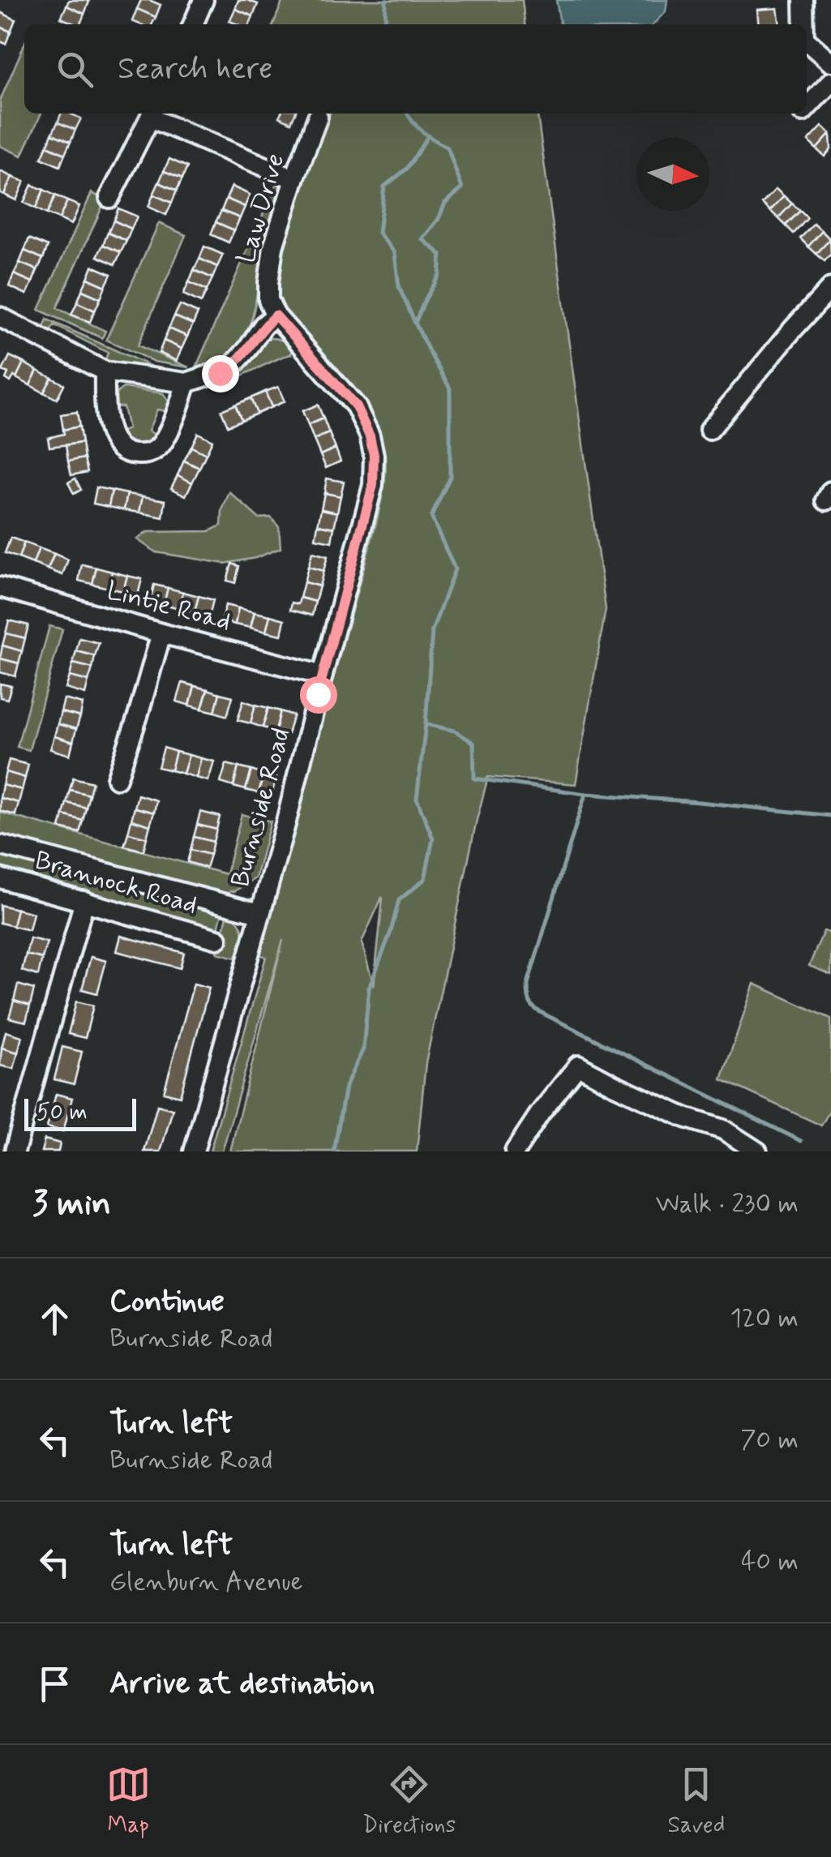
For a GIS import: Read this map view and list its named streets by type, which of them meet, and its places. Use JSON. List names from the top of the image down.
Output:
{
  "streets": {
    "street": [
      "Law Drive",
      "Lintie Road",
      "Burnside Road",
      "Brannock Road"
    ]
  },
  "crossings": [
    ["Law Drive", "Burnside Road"],
    ["Lintie Road", "Burnside Road"]
  ],
  "scale_bar": "50 m",
  "north": "right",
  "page": {
    "search": "Search here",
    "scale": "50 m",
    "heading": ["3 min", "Walk · 230 m"],
    "list": [
      ["Continue", "Burnside Road", "120 m"],
      ["Turn left", "Burnside Road", "70 m"],
      ["Turn left", "Glenburn Avenue", "40 m"],
      "Arrive at destination"
    ],
    "nav": ["Map", "Directions", "Saved"]
  }
}
